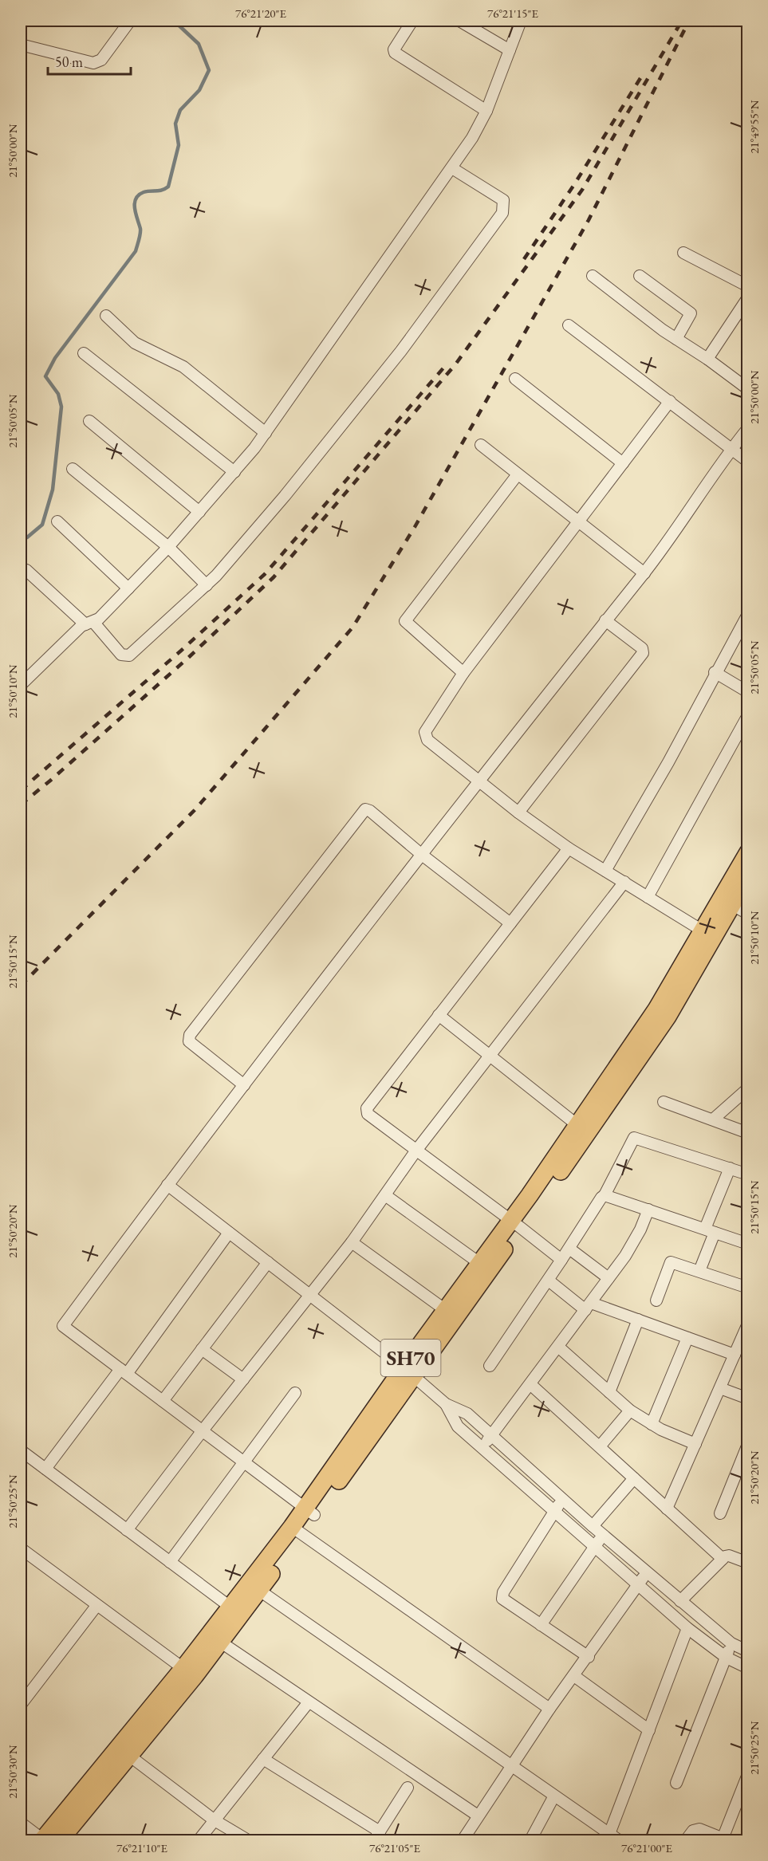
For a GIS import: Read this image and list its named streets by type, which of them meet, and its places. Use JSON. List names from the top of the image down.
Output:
{
  "streets": {
    "main road": ["SH70"]
  },
  "scale_bar": "50 m",
  "coordinates": [
    "76°21'20\"E",
    "76°21'15\"E",
    "21°49'55\"N",
    "21°50'00\"N",
    "21°50'05\"N",
    "21°50'10\"N",
    "21°50'15\"N",
    "21°50'20\"N",
    "21°50'25\"N",
    "21°50'30\"N",
    "76°21'10\"E",
    "76°21'05\"E",
    "76°21'00\"E"
  ]
}
